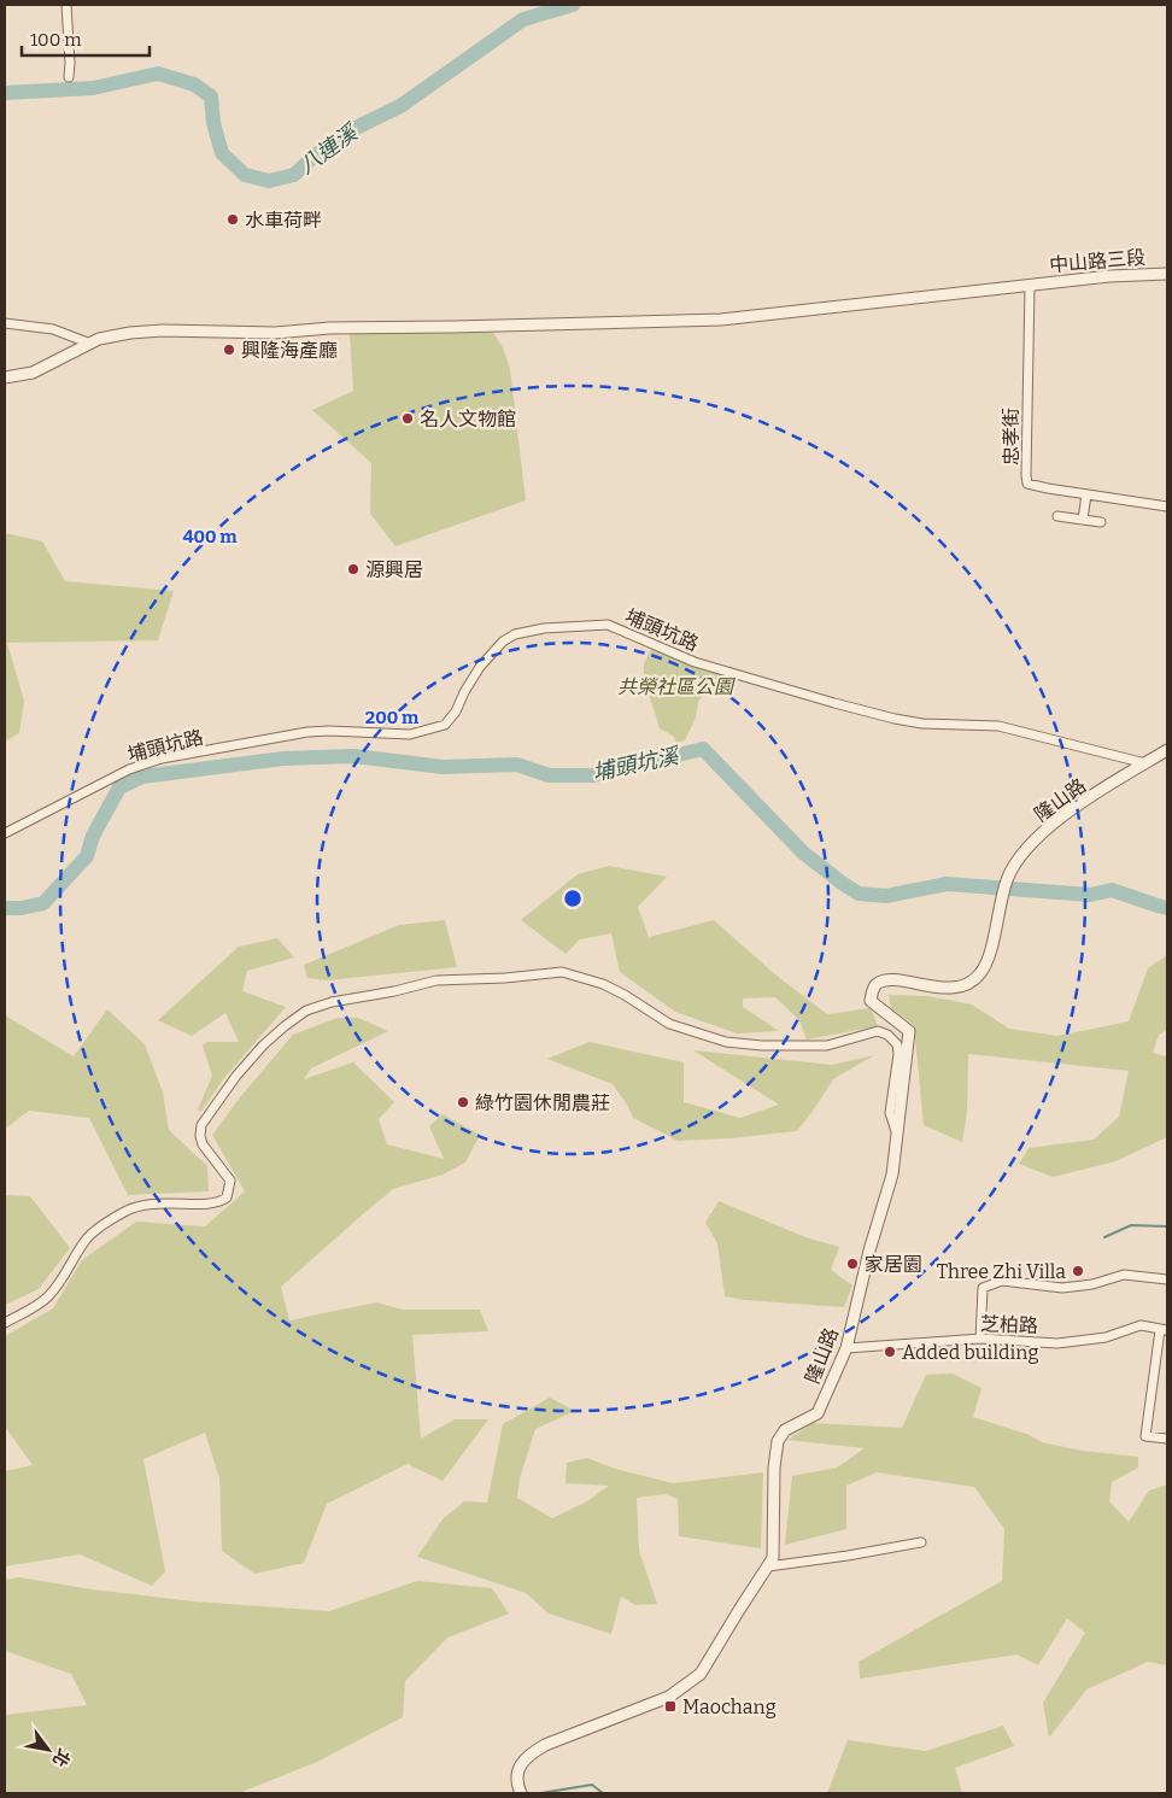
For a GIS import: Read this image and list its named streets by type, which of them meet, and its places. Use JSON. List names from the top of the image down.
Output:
{
  "streets": {
    "street": [
      "中山路三段",
      "忠孝街",
      "埔頭坑路",
      "隆山路",
      "芝柏路"
    ]
  },
  "crossings": [
    ["中山路三段", "忠孝街"],
    ["埔頭坑路", "隆山路"],
    ["隆山路", "芝柏路"]
  ],
  "water": ["八連溪", "埔頭坑溪"],
  "parks": ["共榮社區公園"],
  "places": {
    "other": [
      "水車荷畔",
      "興隆海產廳",
      "名人文物館",
      "源興居",
      "綠竹園休閒農莊",
      "家居園",
      "Three Zhi Villa",
      "Added building"
    ],
    "transit": ["Maochang"]
  },
  "scale_bar": "100 m",
  "north": "bottom right",
  "rings": ["400 m", "200 m"]
}
